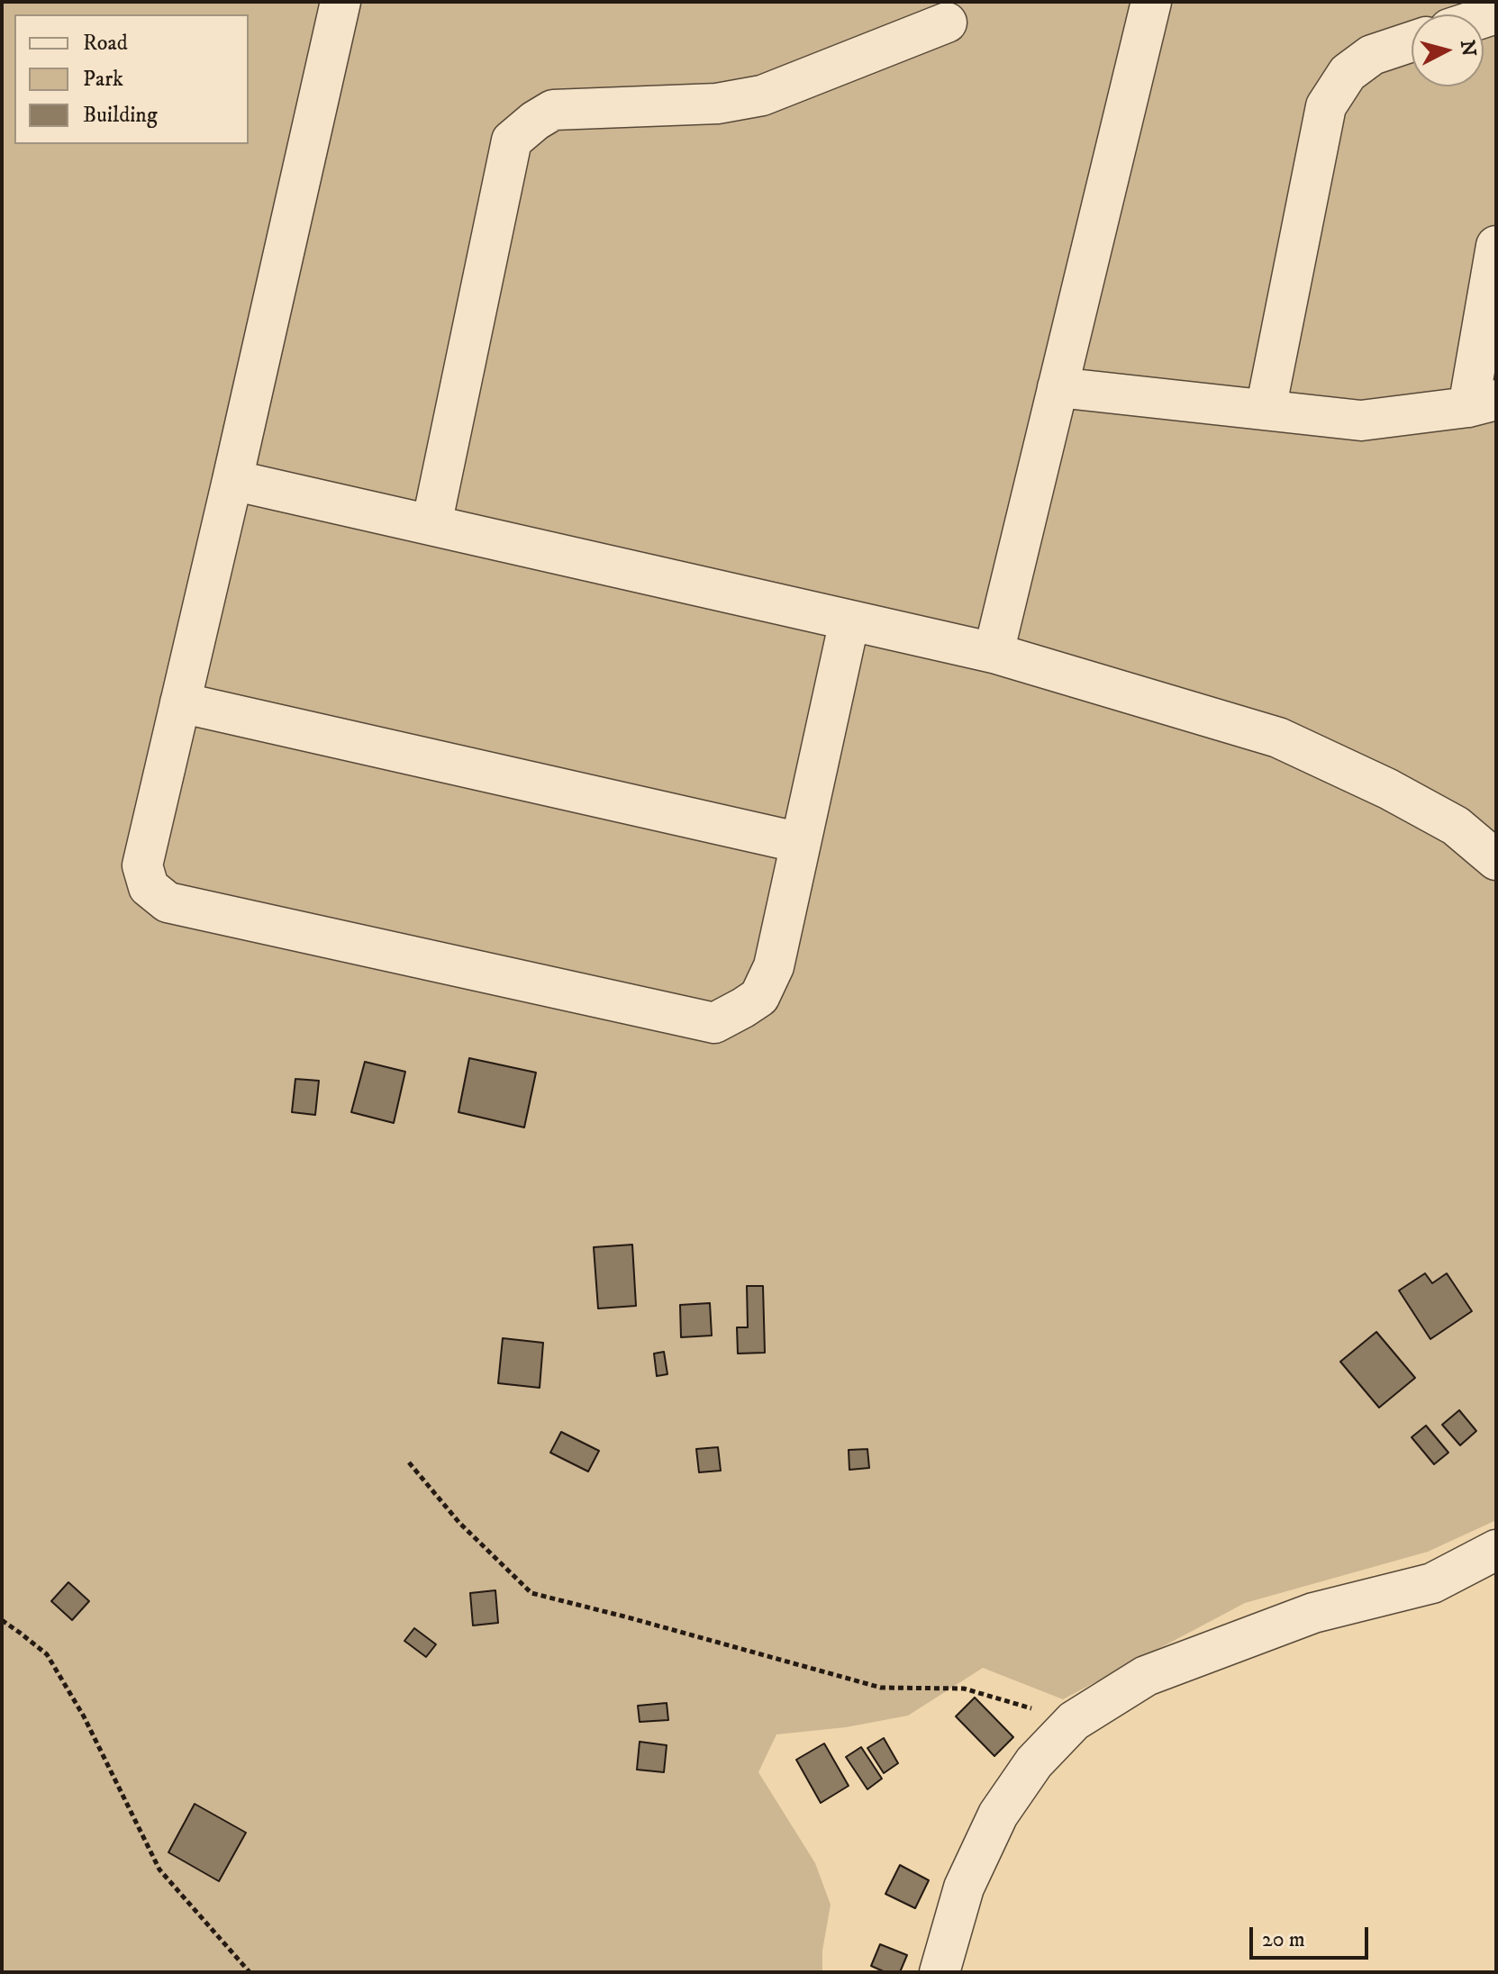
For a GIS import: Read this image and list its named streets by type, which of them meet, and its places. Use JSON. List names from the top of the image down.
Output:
{
  "legend": ["Road", "Park", "Building"],
  "scale_bar": "20 m",
  "north": "right"
}
